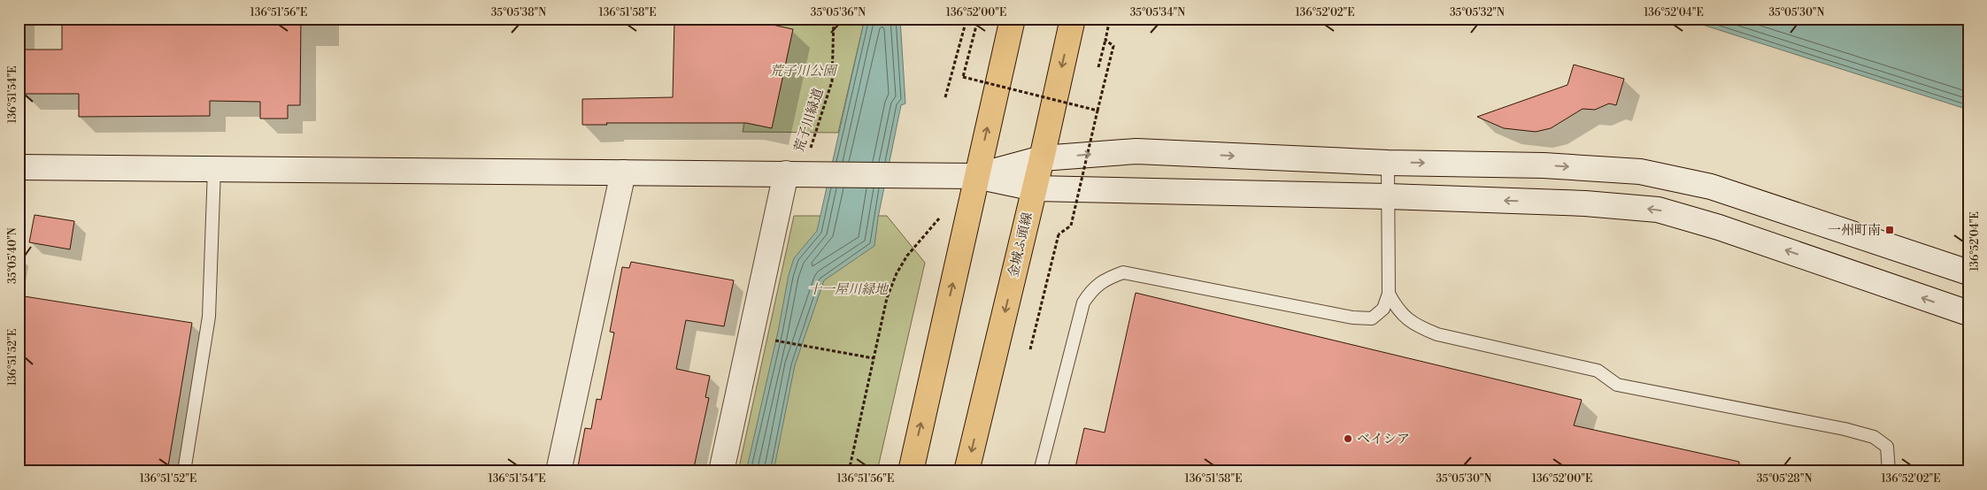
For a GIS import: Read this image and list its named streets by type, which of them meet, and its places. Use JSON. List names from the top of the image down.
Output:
{
  "streets": {
    "main road": ["金城ふ頭線"],
    "path": ["荒子川緑道"]
  },
  "parks": ["荒子川公園", "十一屋川緑地"],
  "places": {
    "transit": ["一州町南"],
    "other": ["ベイシア"]
  },
  "coordinates": [
    "136°51'56\"E",
    "35°05'38\"N",
    "136°51'58\"E",
    "35°05'36\"N",
    "136°52'00\"E",
    "35°05'34\"N",
    "136°52'02\"E",
    "35°05'32\"N",
    "136°52'04\"E",
    "35°05'30\"N",
    "136°51'54\"E",
    "35°05'40\"N",
    "136°51'52\"E",
    "35°05'28\"N"
  ]
}
